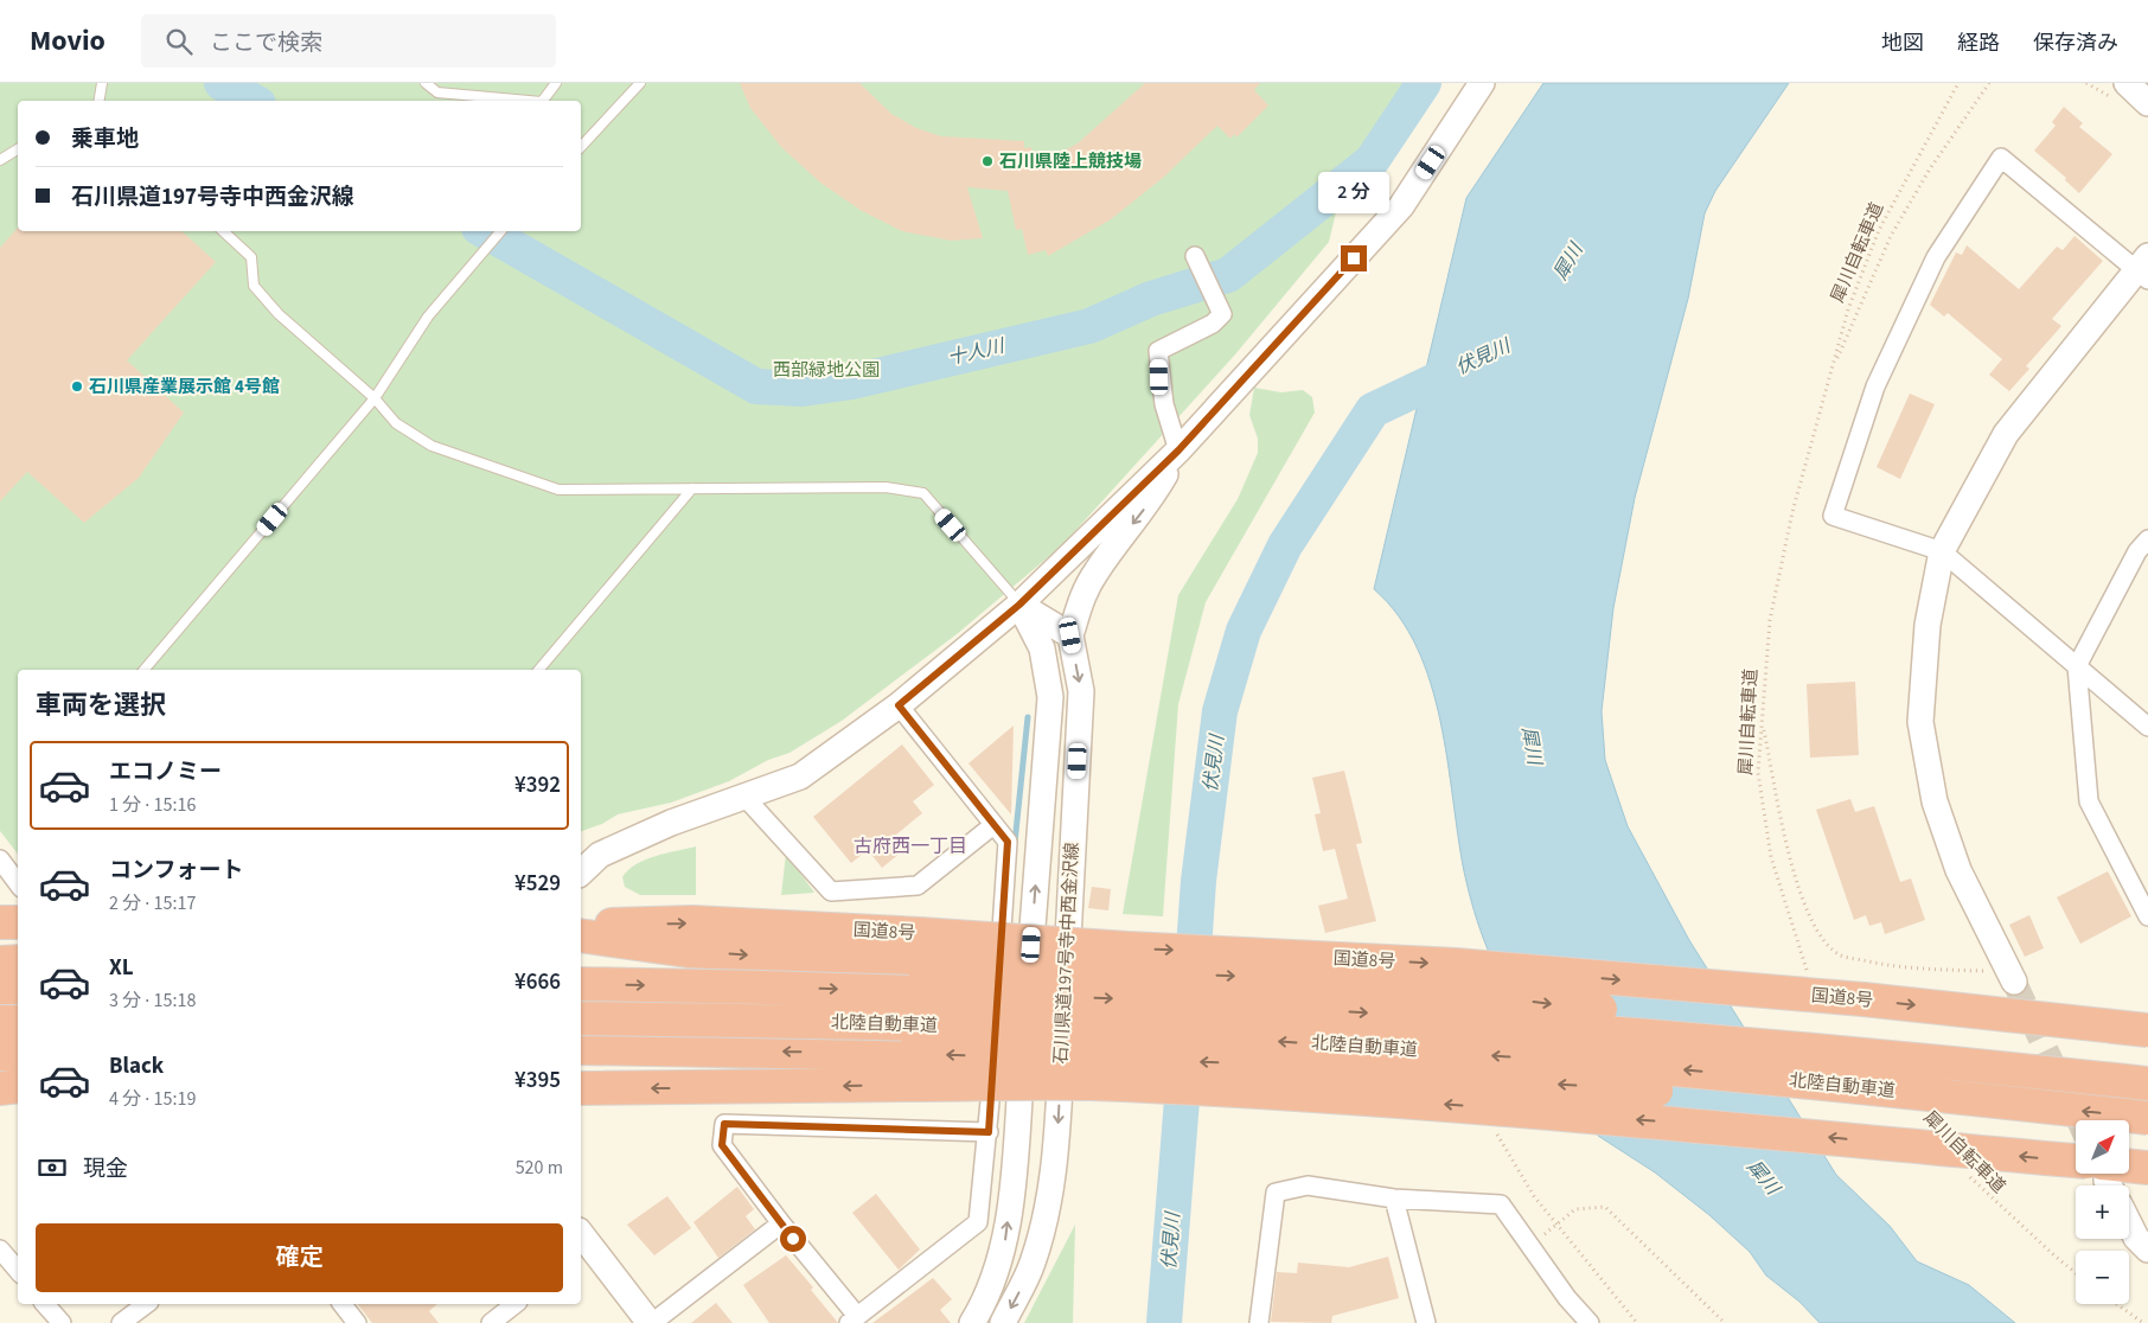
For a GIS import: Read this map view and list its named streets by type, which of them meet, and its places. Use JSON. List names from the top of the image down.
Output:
{
  "streets": {
    "highway": ["国道8号", "北陸自動車道"],
    "main road": ["石川県道197号寺中西金沢線"],
    "path": ["犀川自転車道"]
  },
  "districts": ["古府西一丁目"],
  "water": ["犀川", "十人川", "伏見川"],
  "parks": ["西部緑地公園"],
  "places": ["石川県陸上競技場", "石川県産業展示館 4号館"],
  "north": "top right",
  "page": {
    "header": "Movio",
    "search": "ここで検索",
    "nav": ["地図", "経路", "保存済み"],
    "banner": ["乗車地", "石川県道197号寺中西金沢線"],
    "bubble": "2 分",
    "heading": "車両を選択",
    "list": [
      {
        "name": "エコノミー",
        "note": "1 分 · 15:16",
        "value": "¥392"
      },
      {
        "name": "コンフォート",
        "note": "2 分 · 15:17",
        "value": "¥529"
      },
      {
        "name": "XL",
        "note": "3 分 · 15:18",
        "value": "¥666"
      },
      {
        "name": "Black",
        "note": "4 分 · 15:19",
        "value": "¥395"
      }
    ],
    "map_buttons": ["+", "−"],
    "pay": ["現金", "520 m"],
    "buttons": "確定"
  }
}
